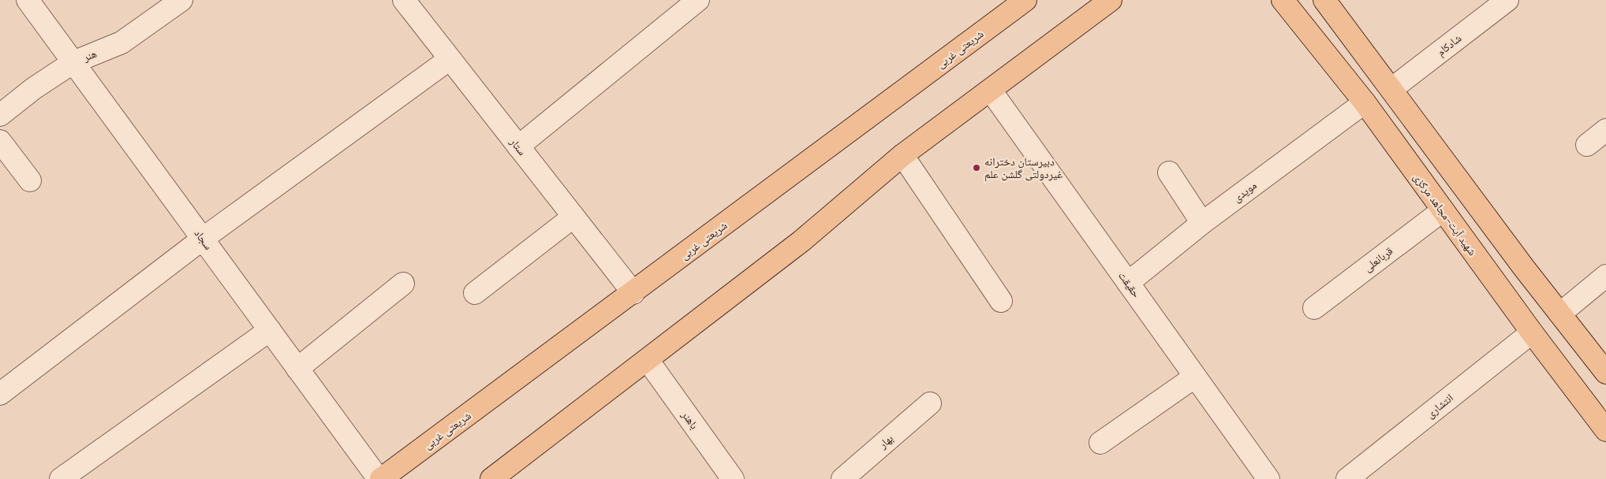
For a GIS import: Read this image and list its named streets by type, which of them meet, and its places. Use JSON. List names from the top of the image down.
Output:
{
  "streets": {
    "main road": ["شریعتی غربی", "شهید آیت-مجاهد مرکزی"],
    "street": [
      "شادکام",
      "هنر",
      "ستار",
      "مویدی",
      "سجاد",
      "قربانعلی",
      "حقیقت",
      "انتشاری",
      "باهنر",
      "بهار"
    ]
  },
  "crossings": [
    ["شریعتی غربی", "ستار"],
    ["شریعتی غربی", "سجاد"],
    ["هنر", "سجاد"],
    ["مویدی", "شهید آیت-مجاهد مرکزی"],
    ["مویدی", "حقیقت"],
    ["شهید آیت-مجاهد مرکزی", "قربانعلی"],
    ["شهید آیت-مجاهد مرکزی", "انتشاری"]
  ],
  "places": ["دبیرستان دخترانه غیردولتی گلشن علم"]
}
